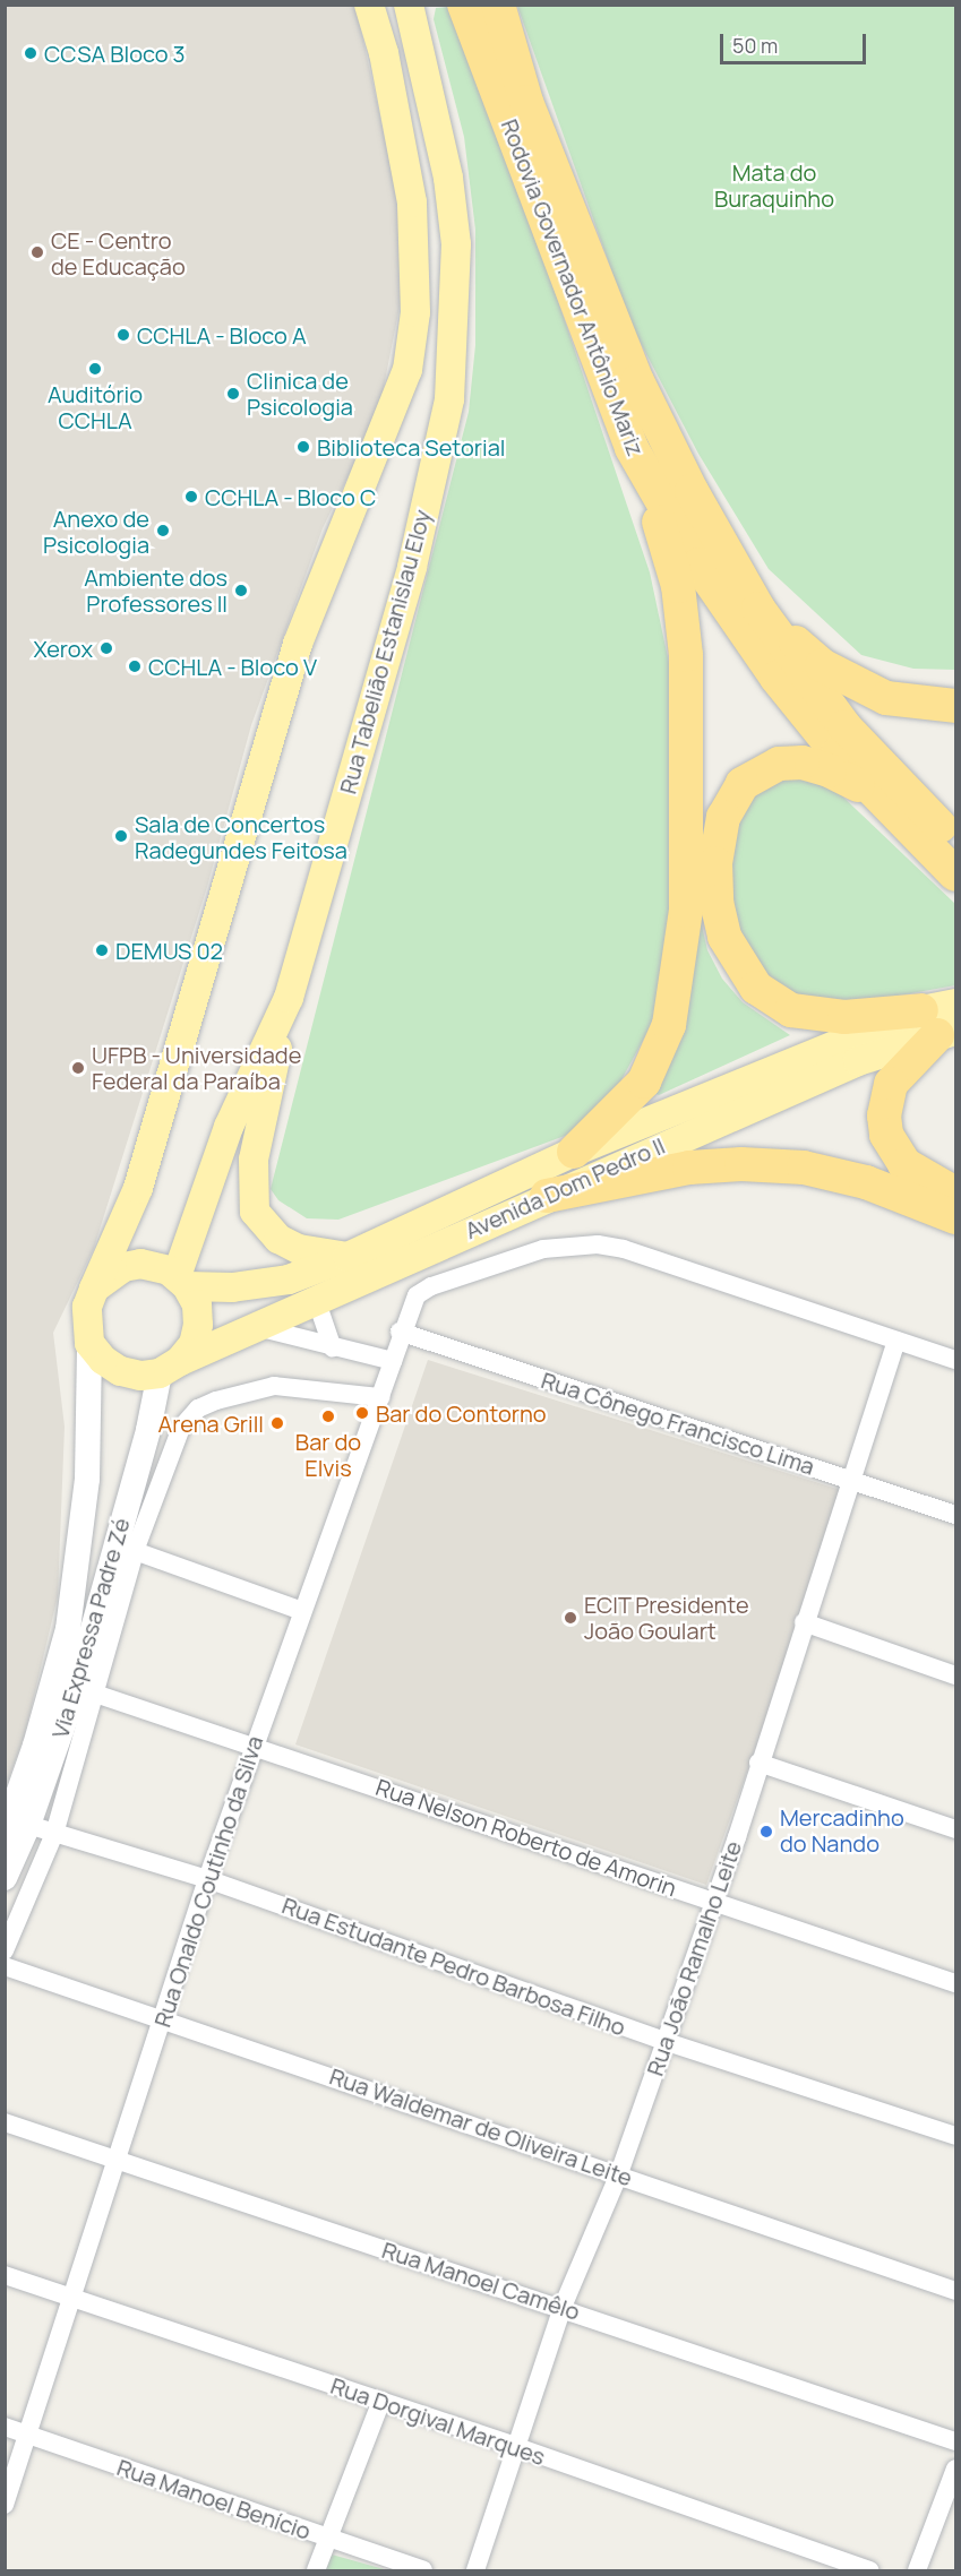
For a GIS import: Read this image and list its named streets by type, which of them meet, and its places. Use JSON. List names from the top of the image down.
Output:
{
  "streets": {
    "highway": ["Rodovia Governador Antônio Mariz"],
    "main road": ["Rua Tabelião Estanislau Eloy", "Avenida Dom Pedro II", "Via Expressa Padre Zé"],
    "street": [
      "Rua Cônego Francisco Lima",
      "Rua Nelson Roberto de Amorin",
      "Rua Onaldo Coutinho da Silva",
      "Rua João Ramalho Leite",
      "Rua Estudante Pedro Barbosa Filho",
      "Rua Waldemar de Oliveira Leite",
      "Rua Manoel Camêlo",
      "Rua Dorgival Marques",
      "Rua Manoel Benício"
    ]
  },
  "crossings": [
    ["Rua Tabelião Estanislau Eloy", "Avenida Dom Pedro II"],
    ["Rua Tabelião Estanislau Eloy", "Via Expressa Padre Zé"],
    ["Avenida Dom Pedro II", "Via Expressa Padre Zé"],
    ["Rua Cônego Francisco Lima", "Rua Onaldo Coutinho da Silva"],
    ["Rua Cônego Francisco Lima", "Rua João Ramalho Leite"],
    ["Via Expressa Padre Zé", "Rua Estudante Pedro Barbosa Filho"],
    ["Rua Nelson Roberto de Amorin", "Rua Onaldo Coutinho da Silva"],
    ["Rua Nelson Roberto de Amorin", "Rua João Ramalho Leite"],
    ["Rua Onaldo Coutinho da Silva", "Rua João Ramalho Leite"],
    ["Rua Onaldo Coutinho da Silva", "Rua Estudante Pedro Barbosa Filho"],
    ["Rua Onaldo Coutinho da Silva", "Rua Waldemar de Oliveira Leite"],
    ["Rua Onaldo Coutinho da Silva", "Rua Manoel Camêlo"],
    ["Rua Onaldo Coutinho da Silva", "Rua Dorgival Marques"],
    ["Rua Onaldo Coutinho da Silva", "Rua Manoel Benício"],
    ["Rua João Ramalho Leite", "Rua Estudante Pedro Barbosa Filho"],
    ["Rua João Ramalho Leite", "Rua Waldemar de Oliveira Leite"],
    ["Rua João Ramalho Leite", "Rua Manoel Camêlo"],
    ["Rua João Ramalho Leite", "Rua Dorgival Marques"]
  ],
  "parks": ["Mata do Buraquinho"],
  "places": [
    "CCSA Bloco 3",
    "CE - Centro de Educação",
    "CCHLA - Bloco A",
    "Auditório CCHLA",
    "Clinica de Psicologia",
    "Biblioteca Setorial",
    "CCHLA - Bloco C",
    "Anexo de Psicologia",
    "Ambiente dos Professores II",
    "Xerox",
    "CCHLA - Bloco V",
    "Sala de Concertos Radegundes Feitosa",
    "DEMUS 02",
    "UFPB - Universidade Federal da Paraíba",
    "Bar do Contorno",
    "Bar do Elvis",
    "Arena Grill",
    "ECIT Presidente João Goulart",
    "Mercadinho do Nando"
  ],
  "scale_bar": "50 m"
}
